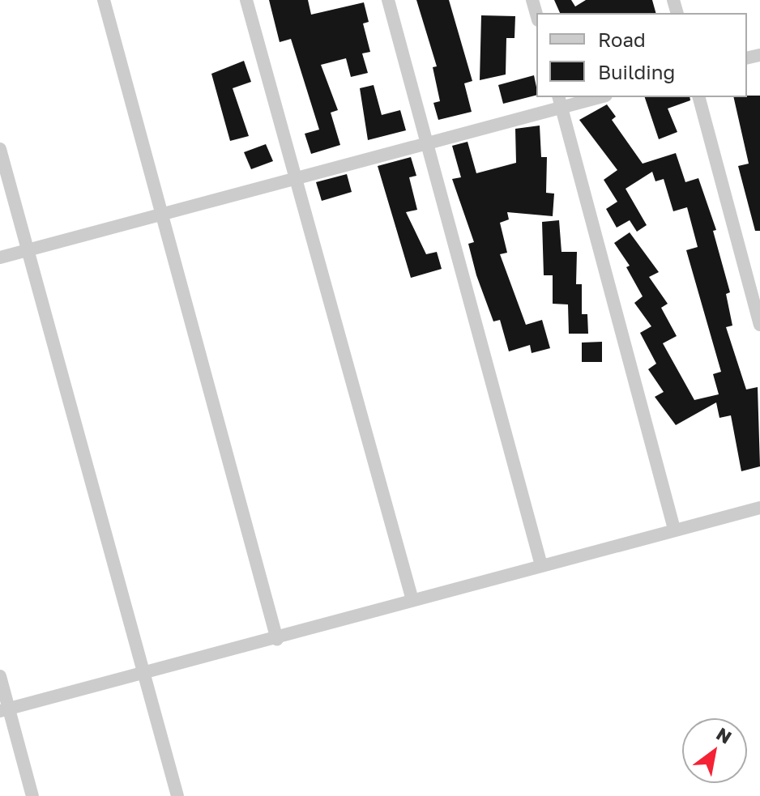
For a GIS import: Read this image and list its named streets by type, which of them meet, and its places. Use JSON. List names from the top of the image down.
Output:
{
  "legend": ["Road", "Building"],
  "north": "top right"
}
